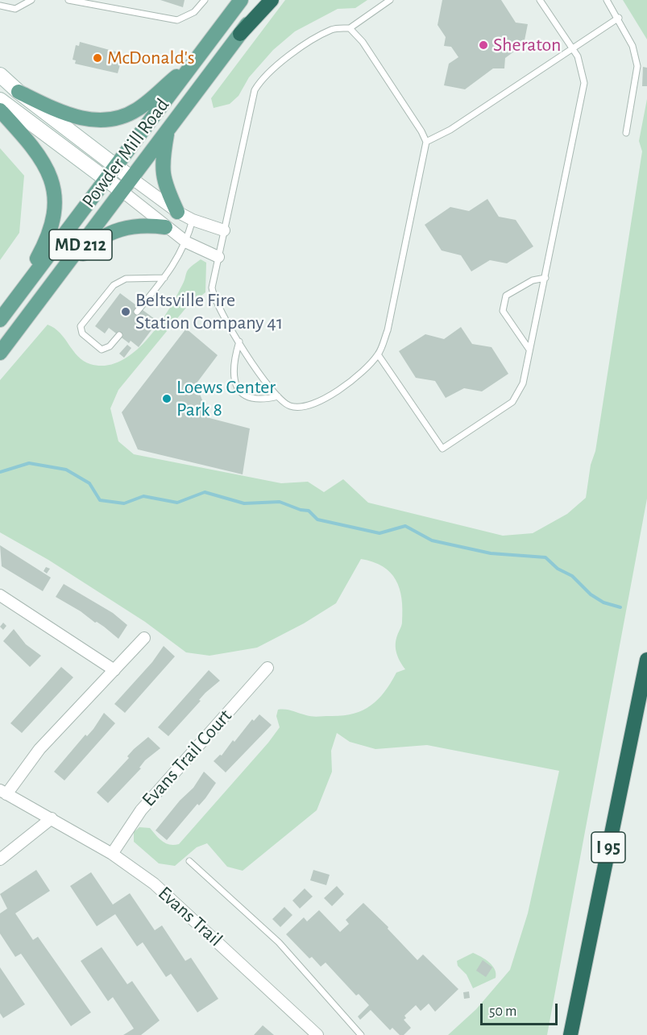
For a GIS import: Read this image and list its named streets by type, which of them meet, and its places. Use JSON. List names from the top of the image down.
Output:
{
  "streets": {
    "highway": ["I 95"],
    "main road": ["Powder Mill Road", "MD 212"],
    "street": ["Evans Trail Court", "Evans Trail"]
  },
  "crossings": [
    ["Evans Trail Court", "Evans Trail"]
  ],
  "places": [
    "Sheraton",
    "McDonald's",
    "Beltsville Fire Station Company 41",
    "Loews Center Park 8"
  ],
  "scale_bar": "50 m"
}
